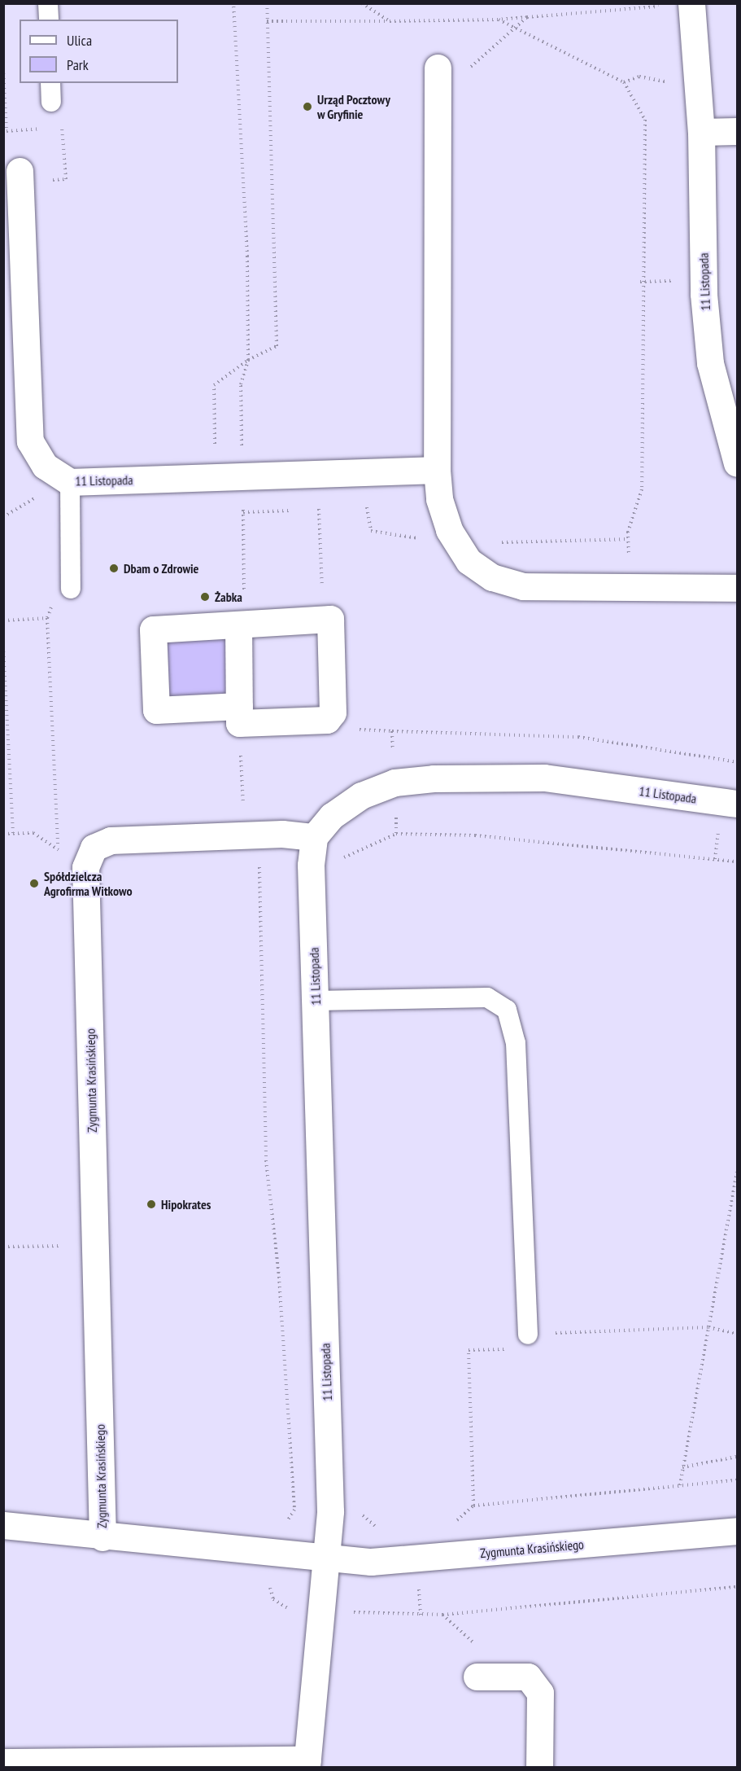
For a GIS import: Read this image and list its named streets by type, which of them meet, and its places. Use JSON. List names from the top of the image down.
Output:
{
  "streets": {
    "street": ["11 Listopada", "Zygmunta Krasińskiego"]
  },
  "crossings": [
    ["11 Listopada", "Zygmunta Krasińskiego"]
  ],
  "places": [
    "Urząd Pocztowy w Gryfinie",
    "Dbam o Zdrowie",
    "Żabka",
    "Spółdzielcza Agrofirma Witkowo",
    "Hipokrates"
  ],
  "legend": ["Ulica", "Park"]
}
